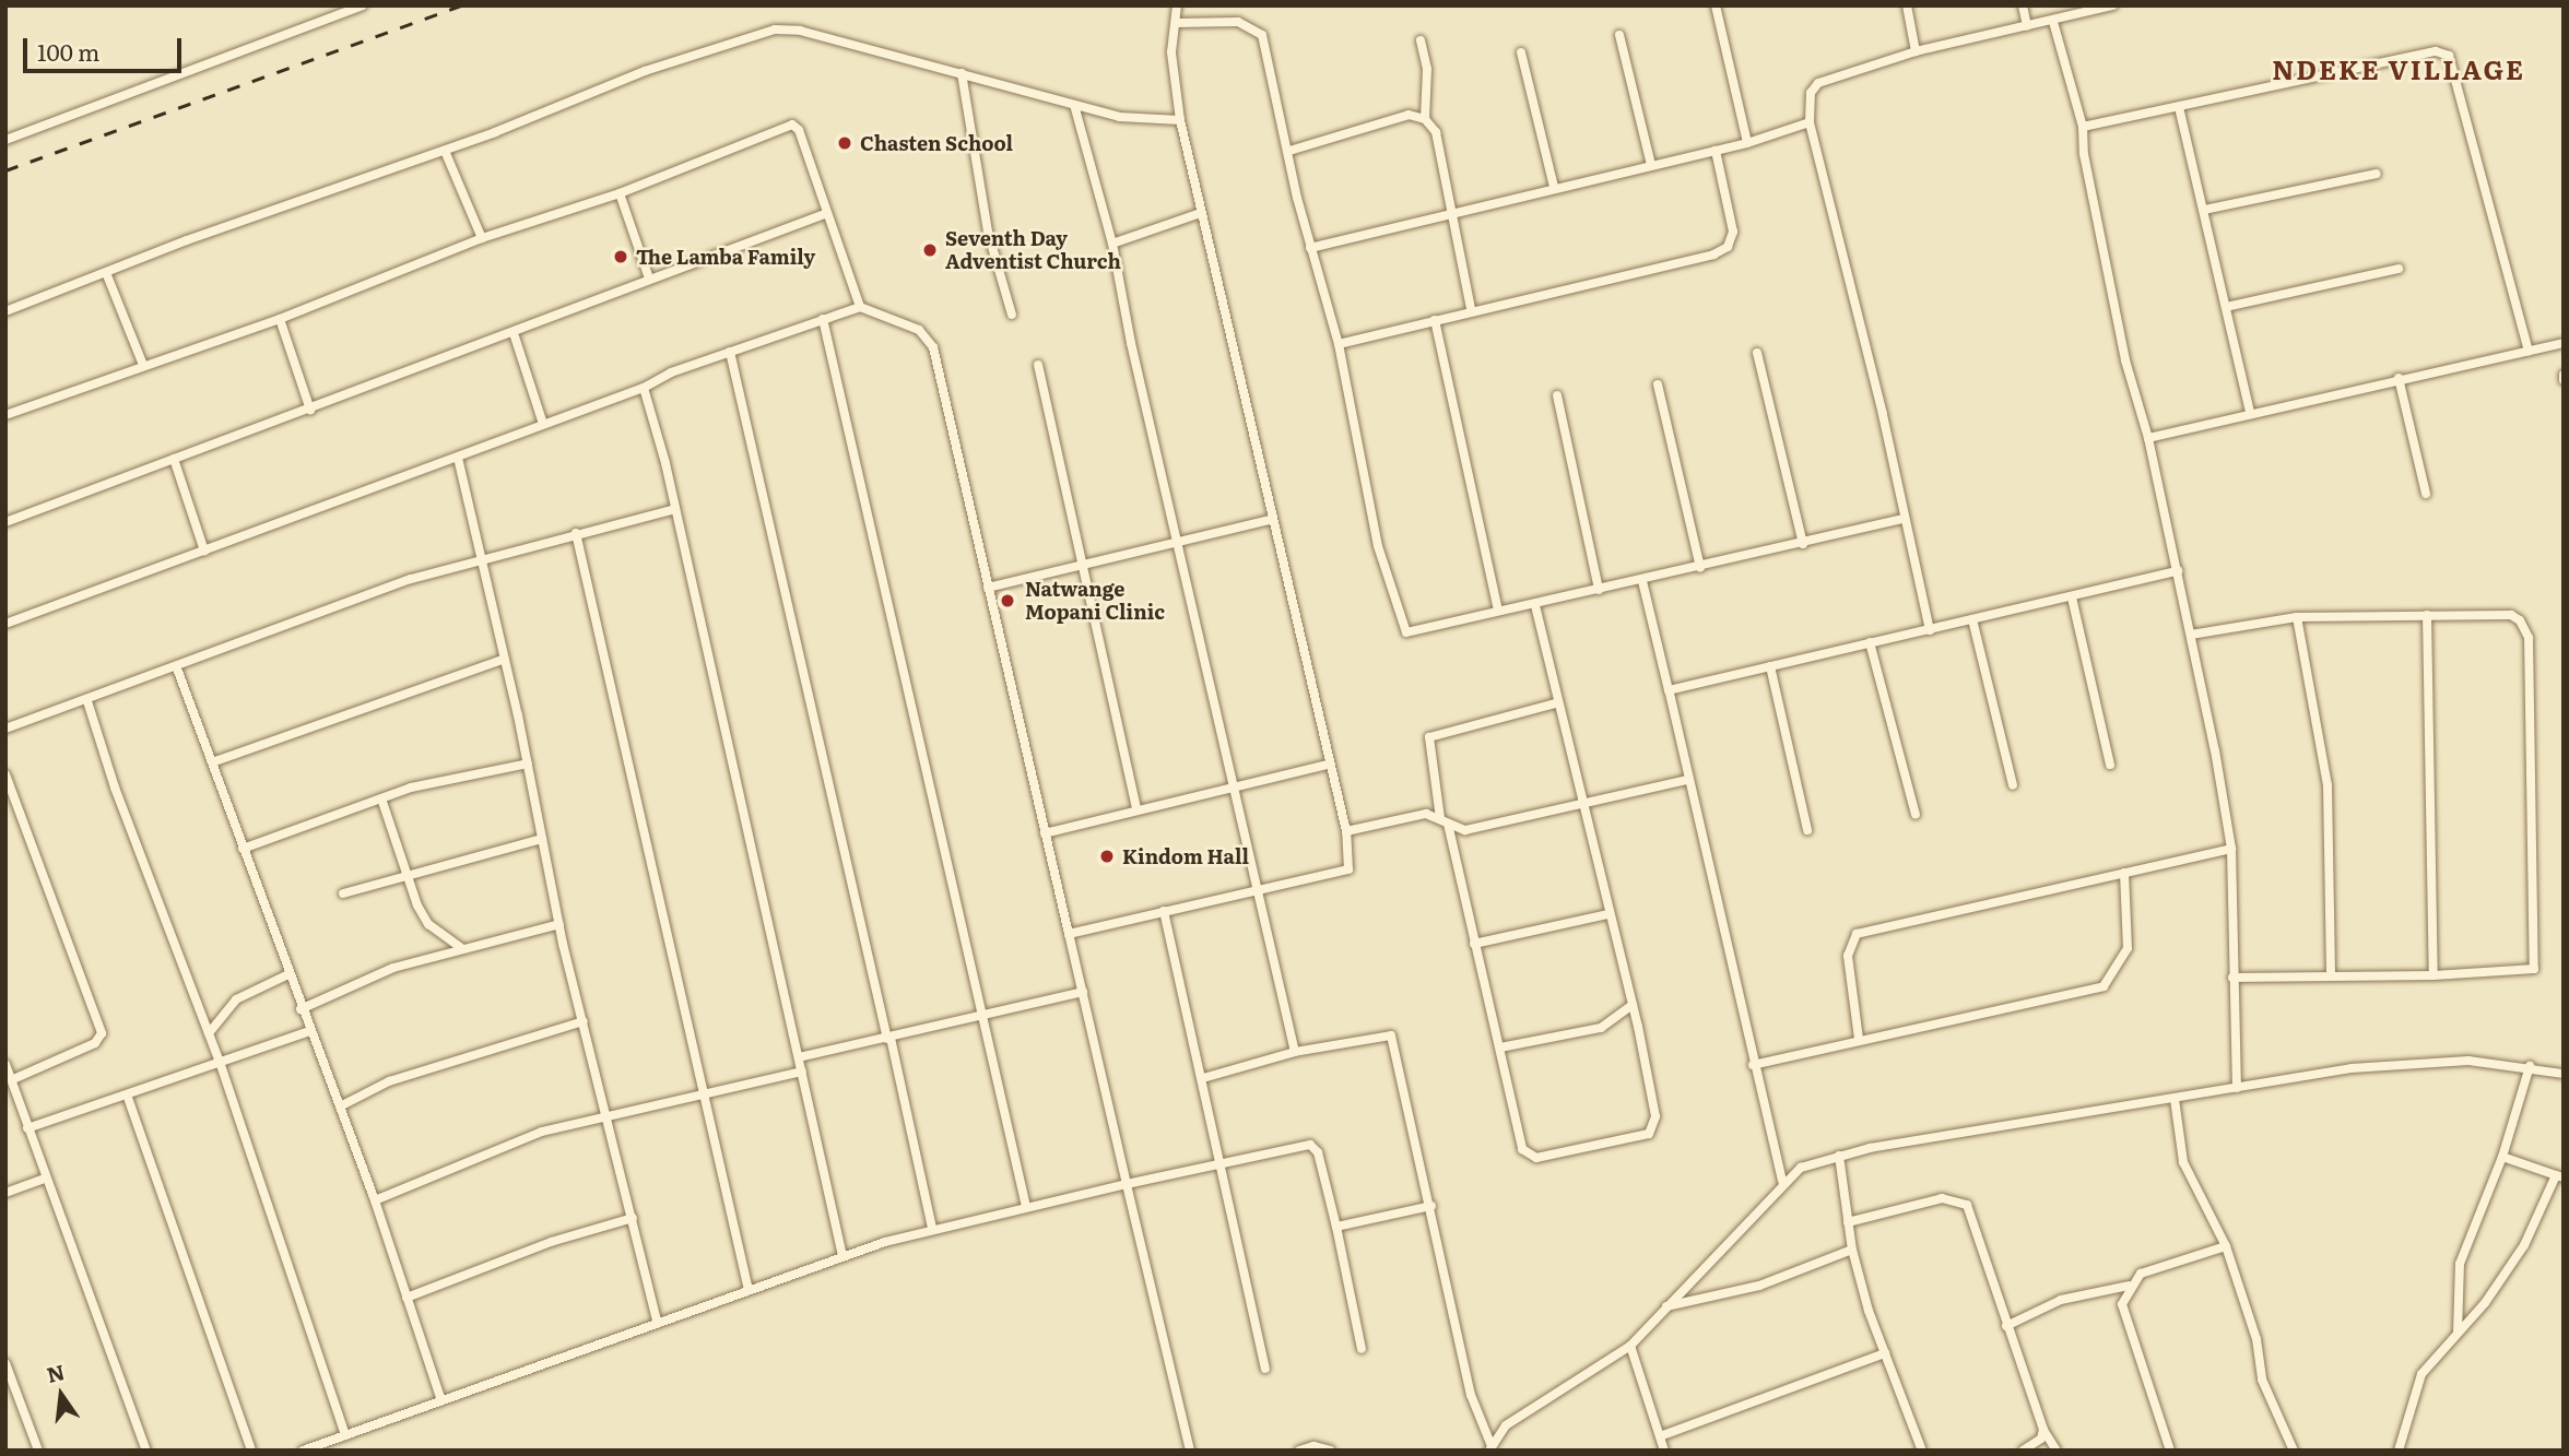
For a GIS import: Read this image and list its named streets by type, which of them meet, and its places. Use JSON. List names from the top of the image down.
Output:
{
  "districts": ["NDEKE VILLAGE"],
  "places": [
    "Chasten School",
    "Seventh Day Adventist Church",
    "The Lamba Family",
    "Natwange Mopani Clinic",
    "Kindom Hall"
  ],
  "scale_bar": "100 m",
  "north": "top"
}
